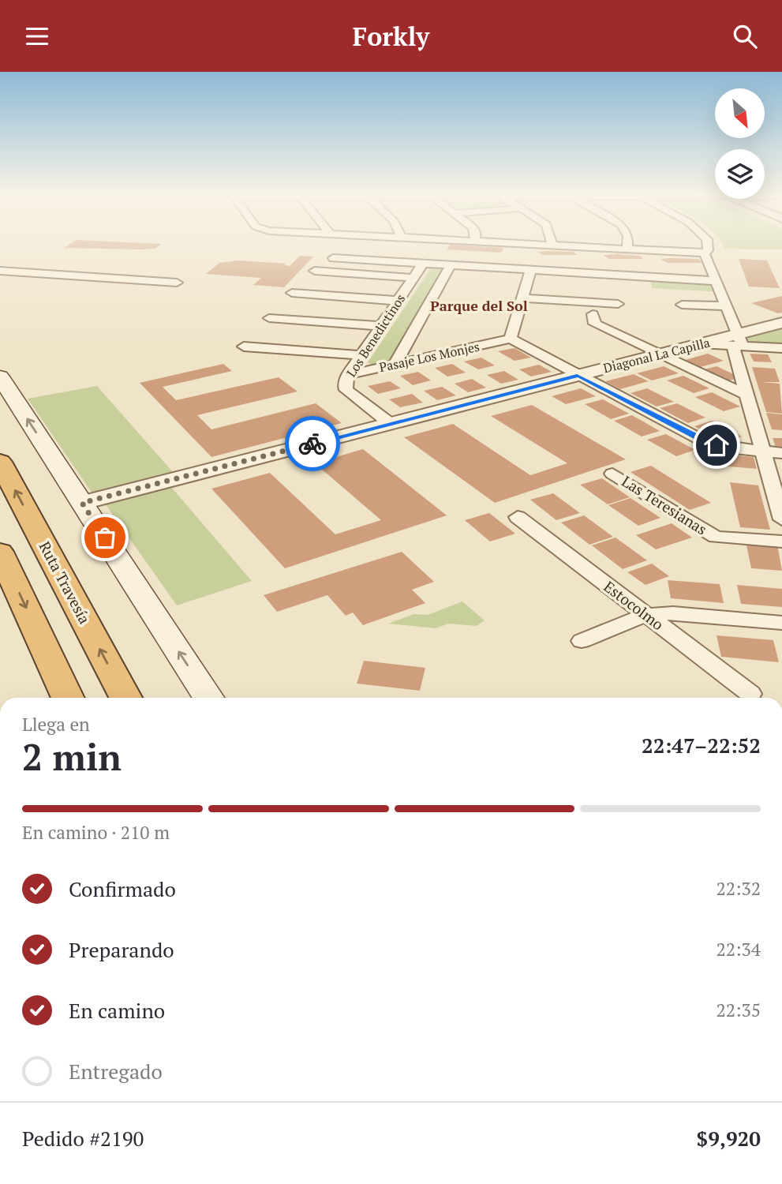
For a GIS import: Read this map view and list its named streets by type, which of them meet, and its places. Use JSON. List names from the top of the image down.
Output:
{
  "streets": {
    "highway": ["Ruta Travesía"],
    "street": [
      "Los Benedictinos",
      "Diagonal La Capilla",
      "Pasaje Los Monjes",
      "Las Teresianas",
      "Estocolmo"
    ]
  },
  "crossings": [
    ["Los Benedictinos", "Diagonal La Capilla"],
    ["Los Benedictinos", "Pasaje Los Monjes"]
  ],
  "districts": ["Parque del Sol"],
  "north": "bottom right",
  "page": {
    "header": "Forkly",
    "heading": ["2 min", "Llega en", "22:47–22:52"],
    "panel": ["Pedido #2190", "$9,920"],
    "bar": "En camino · 210 m",
    "list": [
      ["Confirmado", "22:32"],
      ["Preparando", "22:34"],
      ["En camino", "22:35"],
      "Entregado"
    ]
  }
}
